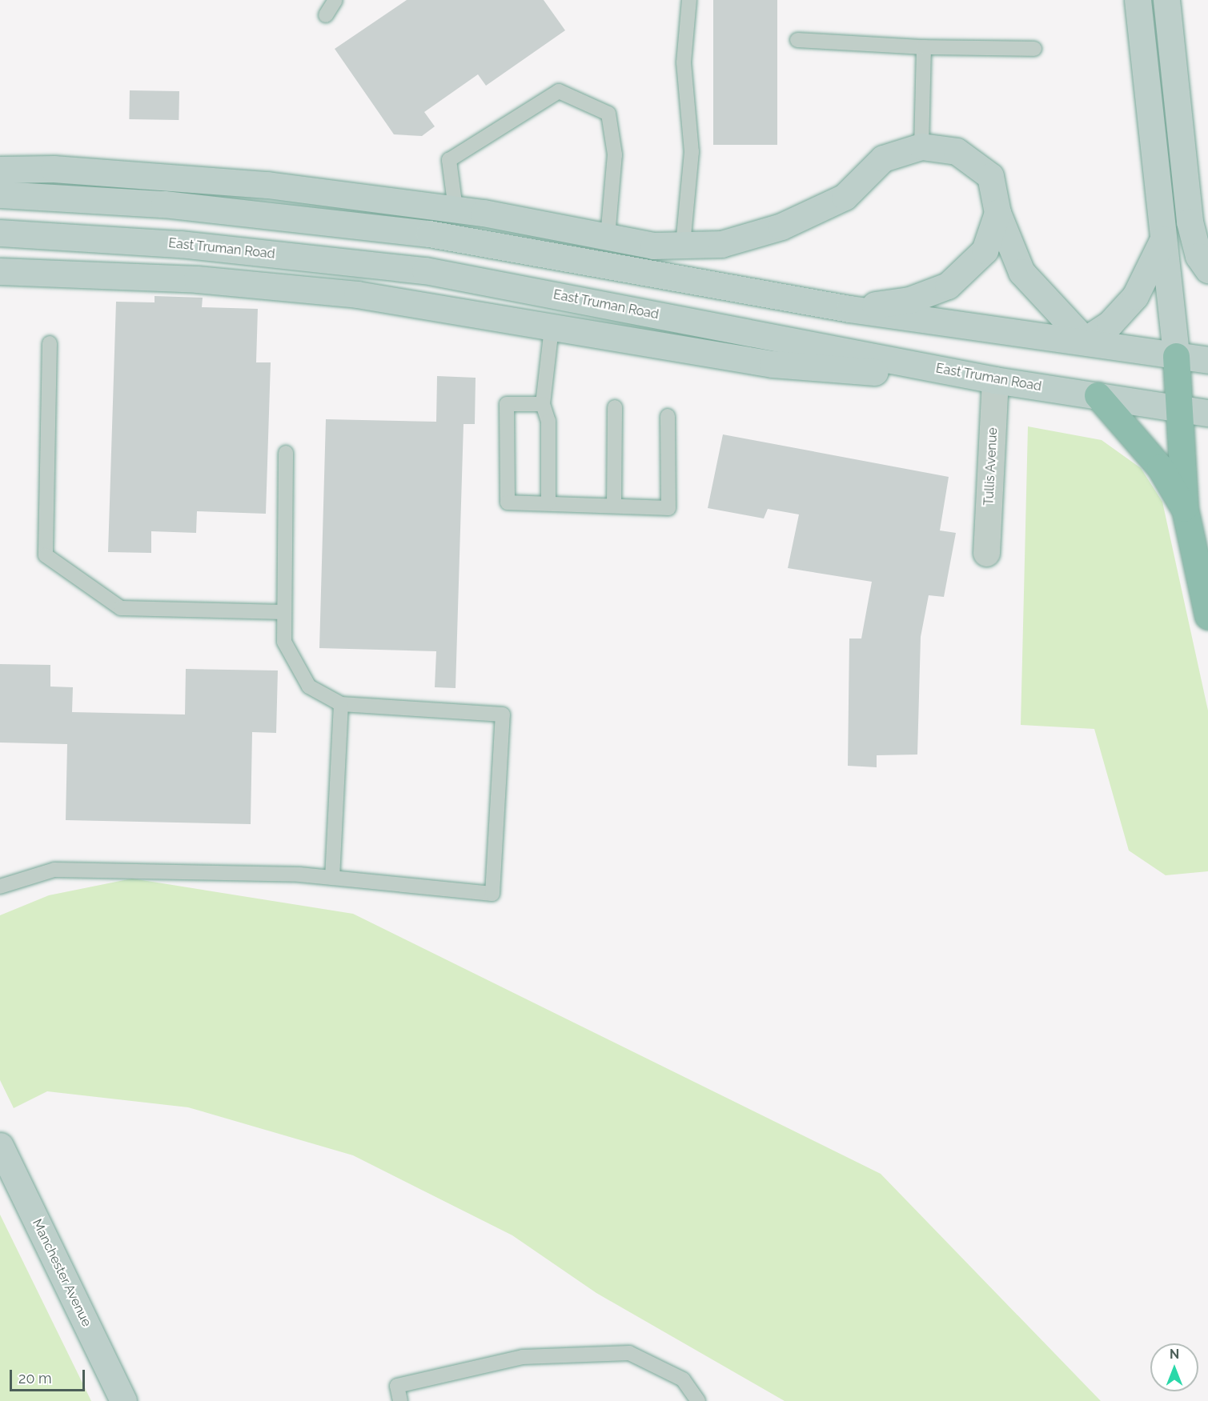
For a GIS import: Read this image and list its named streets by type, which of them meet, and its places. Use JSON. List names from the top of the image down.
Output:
{
  "streets": {
    "main road": ["East Truman Road", "Manchester Avenue"],
    "street": ["Tullis Avenue"]
  },
  "crossings": [
    ["East Truman Road", "Tullis Avenue"]
  ],
  "scale_bar": "20 m",
  "north": "top"
}
